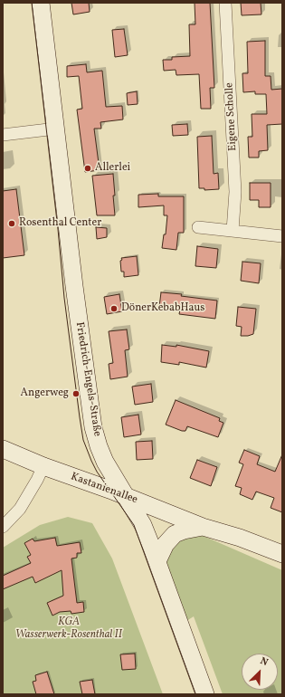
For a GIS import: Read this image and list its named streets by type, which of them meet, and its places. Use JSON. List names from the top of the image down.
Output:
{
  "streets": {
    "main road": ["Friedrich-Engels-Straße", "Kastanienallee"],
    "street": ["Eigene Scholle"]
  },
  "crossings": [
    ["Friedrich-Engels-Straße", "Kastanienallee"]
  ],
  "parks": ["KGA Wasserwerk-Rosenthal II"],
  "places": [
    "Allerlei",
    "Rosenthal Center",
    "DönerKebabHaus",
    "Angerweg"
  ],
  "north": "top right"
}
